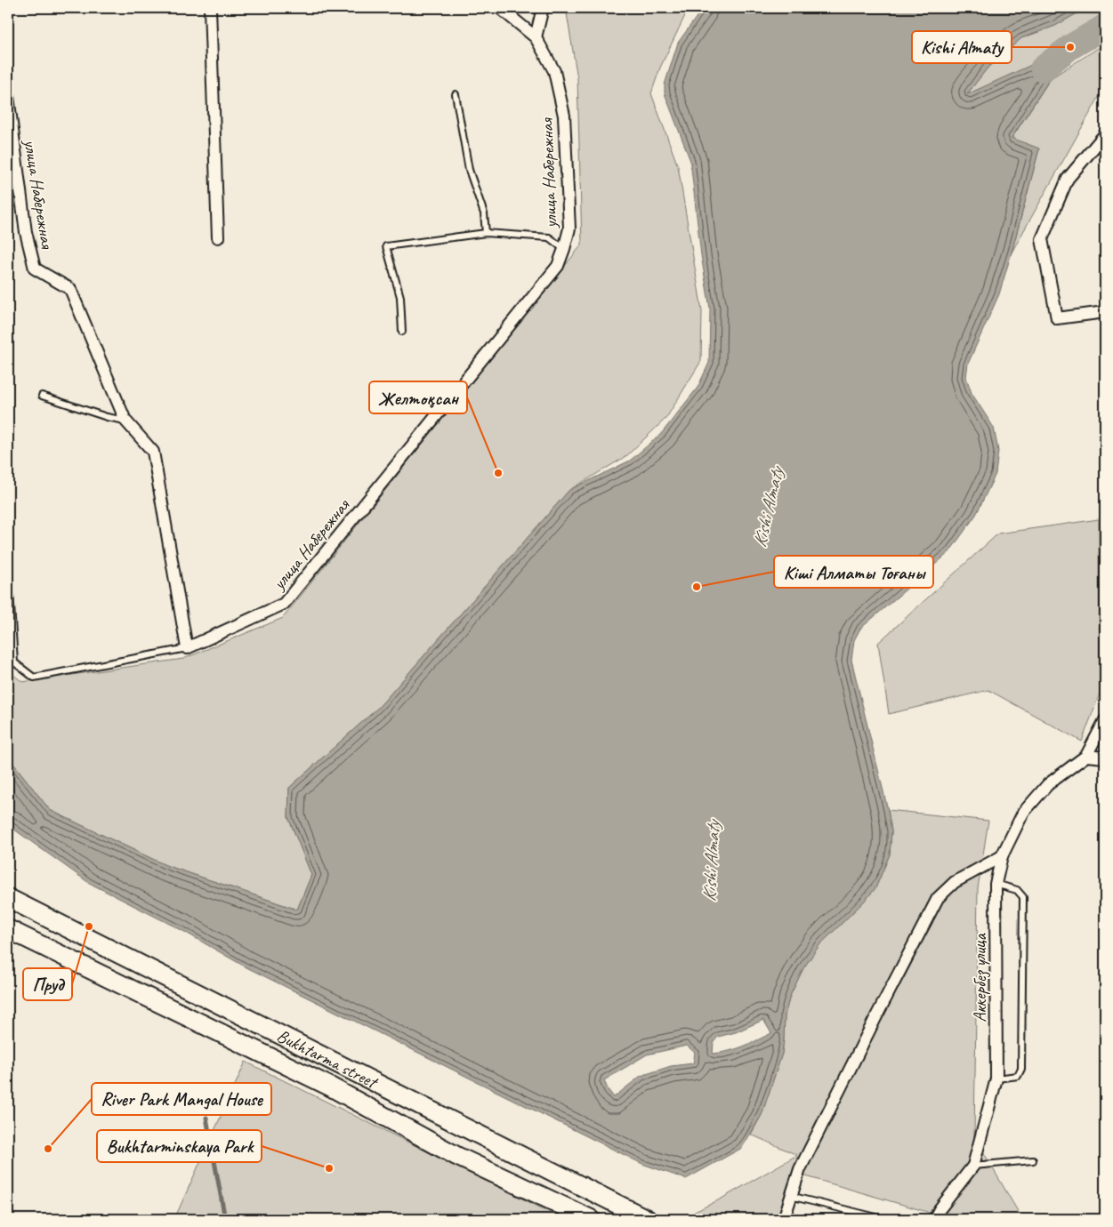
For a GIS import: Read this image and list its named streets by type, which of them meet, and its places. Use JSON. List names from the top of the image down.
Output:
{
  "streets": {
    "main road": ["Bukhtarma street"],
    "street": ["улица Набережная", "Аккербез улица"]
  },
  "water": ["Kіshі Almaty"],
  "places": [
    "Kіshі Almaty",
    "Желтоқсан",
    "Кіші Алматы Тоғаны",
    "Пруд",
    "River Park Mangal House",
    "Bukhtarminskaya Park"
  ]
}
